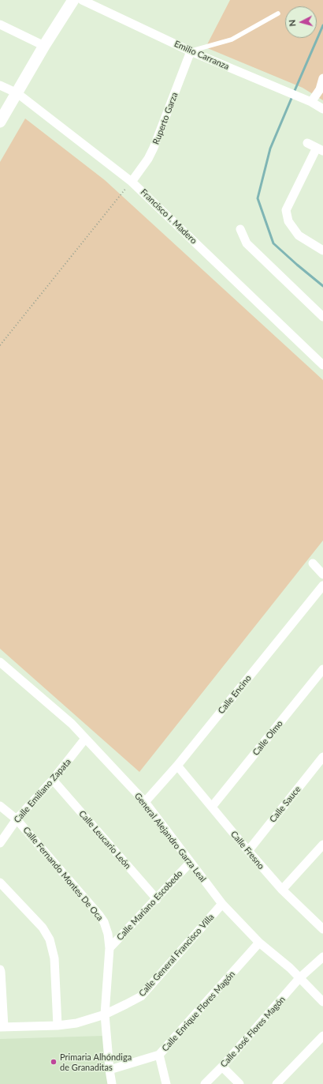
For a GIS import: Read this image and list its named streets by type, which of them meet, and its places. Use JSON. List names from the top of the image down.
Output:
{
  "streets": {
    "street": [
      "Emilio Carranza",
      "Ruperto Garza",
      "Francisco I. Madero",
      "Calle Encino",
      "Calle Olmo",
      "Calle Emiliano Zapata",
      "Calle Sauce",
      "General Alejandro Garza Leal",
      "Calle Leucario León",
      "Calle Fresno",
      "Calle Fernando Montes De Oca",
      "Calle Mariano Escobedo",
      "Calle General Francisco Villa",
      "Calle Enrique Flores Magón",
      "Calle José Flores Magón"
    ]
  },
  "crossings": [
    ["Emilio Carranza", "Ruperto Garza"],
    ["Ruperto Garza", "Francisco I. Madero"],
    ["Calle Encino", "General Alejandro Garza Leal"],
    ["Calle Encino", "Calle Fresno"],
    ["Calle Olmo", "Calle Fresno"],
    ["Calle Emiliano Zapata", "General Alejandro Garza Leal"],
    ["Calle Emiliano Zapata", "Calle Leucario León"],
    ["Calle Emiliano Zapata", "Calle Fernando Montes De Oca"],
    ["Calle Sauce", "Calle Fresno"],
    ["General Alejandro Garza Leal", "Calle Mariano Escobedo"],
    ["General Alejandro Garza Leal", "Calle General Francisco Villa"],
    ["General Alejandro Garza Leal", "Calle Enrique Flores Magón"],
    ["General Alejandro Garza Leal", "Calle José Flores Magón"],
    ["Calle Leucario León", "Calle Mariano Escobedo"],
    ["Calle Fernando Montes De Oca", "Calle Mariano Escobedo"],
    ["Calle Fernando Montes De Oca", "Calle General Francisco Villa"],
    ["Calle Fernando Montes De Oca", "Calle Enrique Flores Magón"]
  ],
  "places": ["Primaria Alhóndiga de Granaditas"],
  "north": "left"
}
